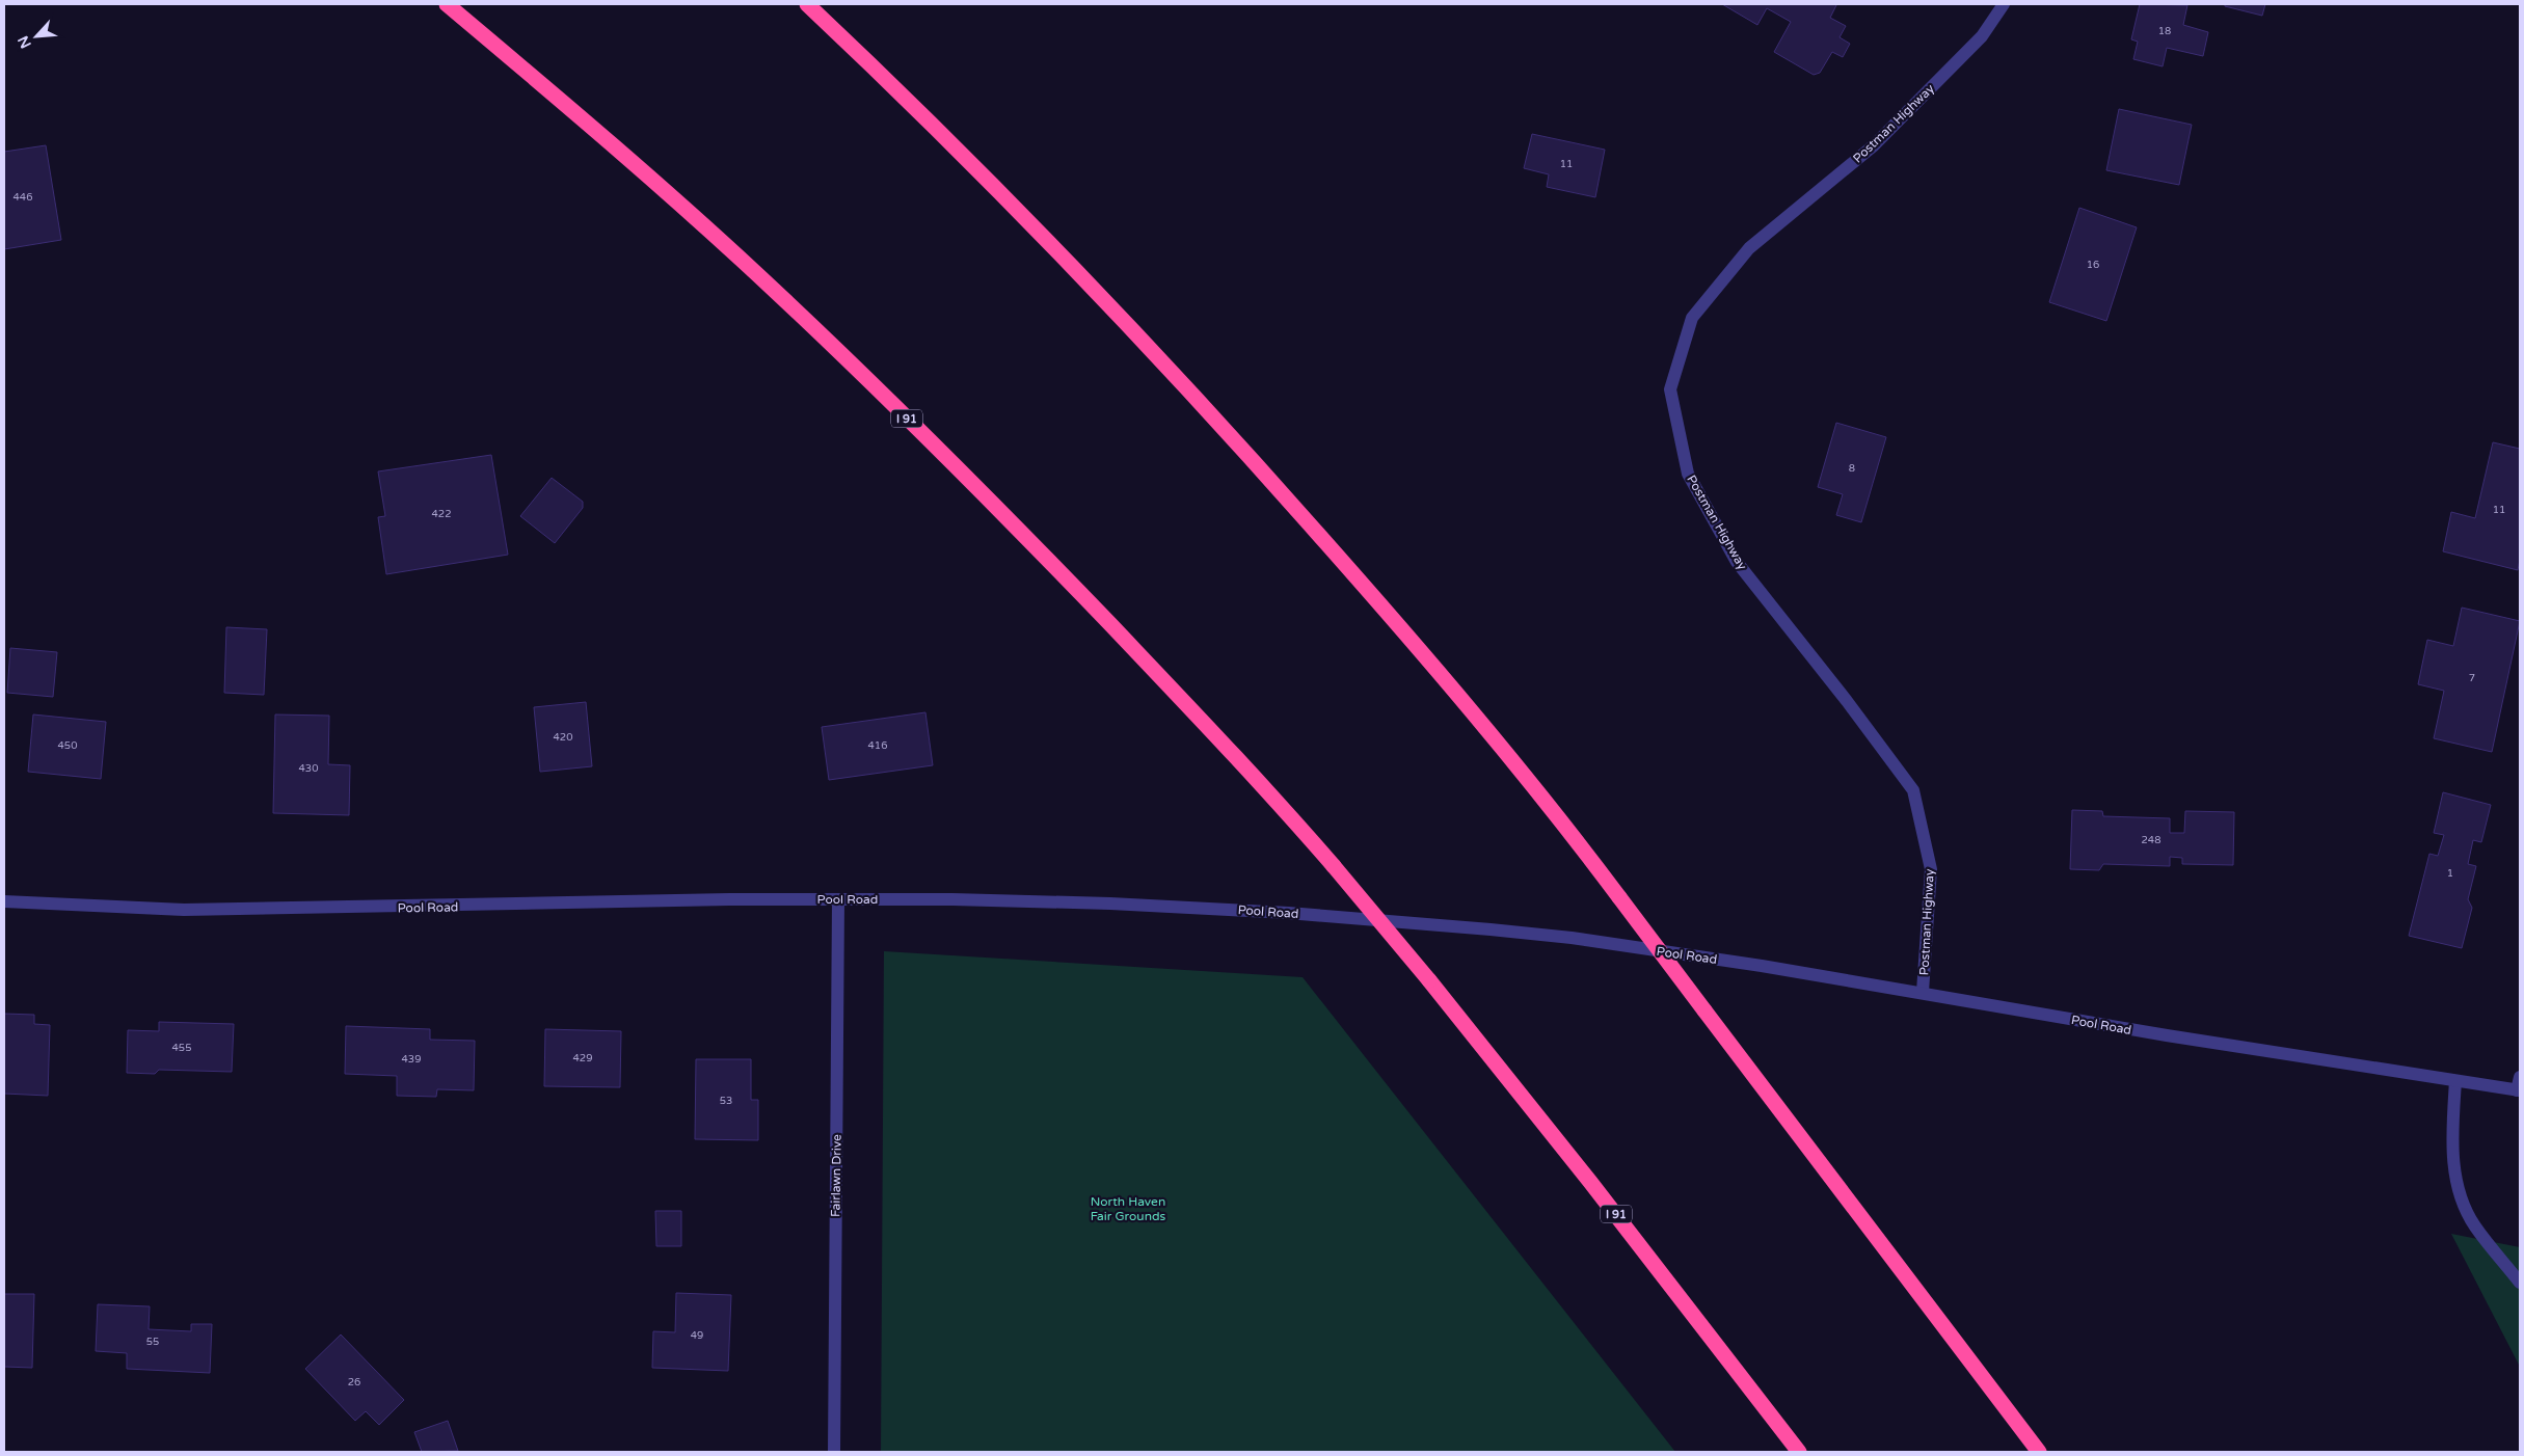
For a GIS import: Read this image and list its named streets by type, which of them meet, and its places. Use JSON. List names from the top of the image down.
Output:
{
  "streets": {
    "highway": ["I 91"],
    "street": ["Postman Highway", "Pool Road", "Fairlawn Drive"]
  },
  "crossings": [
    ["Postman Highway", "Pool Road"],
    ["Pool Road", "Fairlawn Drive"]
  ],
  "parks": ["North Haven Fair Grounds"],
  "house_numbers": [
    "18",
    "11",
    "446",
    "16",
    "8",
    "11",
    "422",
    "7",
    "420",
    "450",
    "416",
    "430",
    "248",
    "1",
    "455",
    "429",
    "439",
    "53",
    "49",
    "55",
    "26"
  ],
  "north": "bottom left"
}
